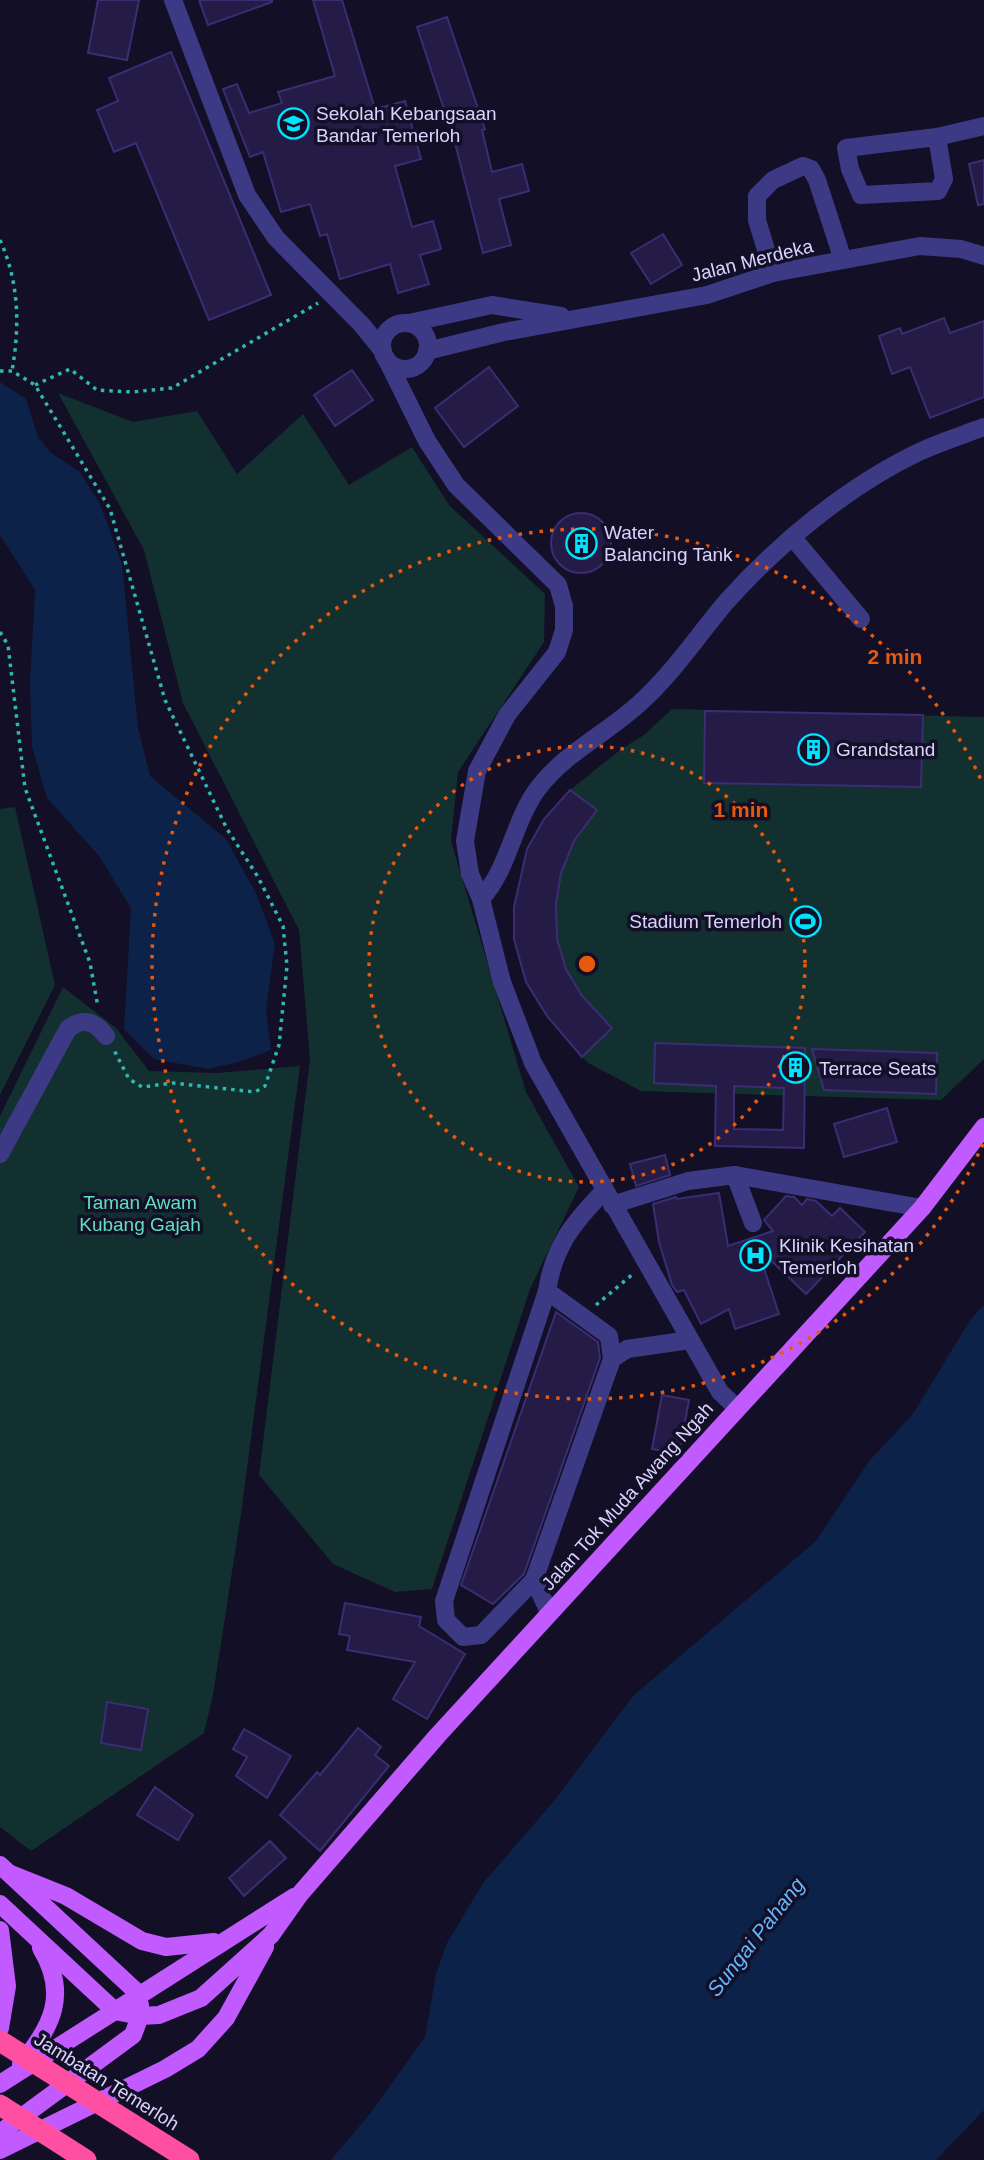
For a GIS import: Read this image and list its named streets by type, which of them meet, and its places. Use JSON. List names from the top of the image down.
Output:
{
  "streets": {
    "highway": ["Jambatan Temerloh"],
    "main road": ["Jalan Tok Muda Awang Ngah"],
    "street": ["Jalan Merdeka"]
  },
  "water": ["Sungai Pahang"],
  "parks": ["Taman Awam Kubang Gajah"],
  "places": {
    "school or university": ["Sekolah Kebangsaan Bandar Temerloh"],
    "building": ["Water Balancing Tank", "Grandstand", "Terrace Seats"],
    "sports": ["Stadium Temerloh"],
    "hospital": ["Klinik Kesihatan Temerloh"]
  },
  "rings": ["2 min", "1 min"]
}
